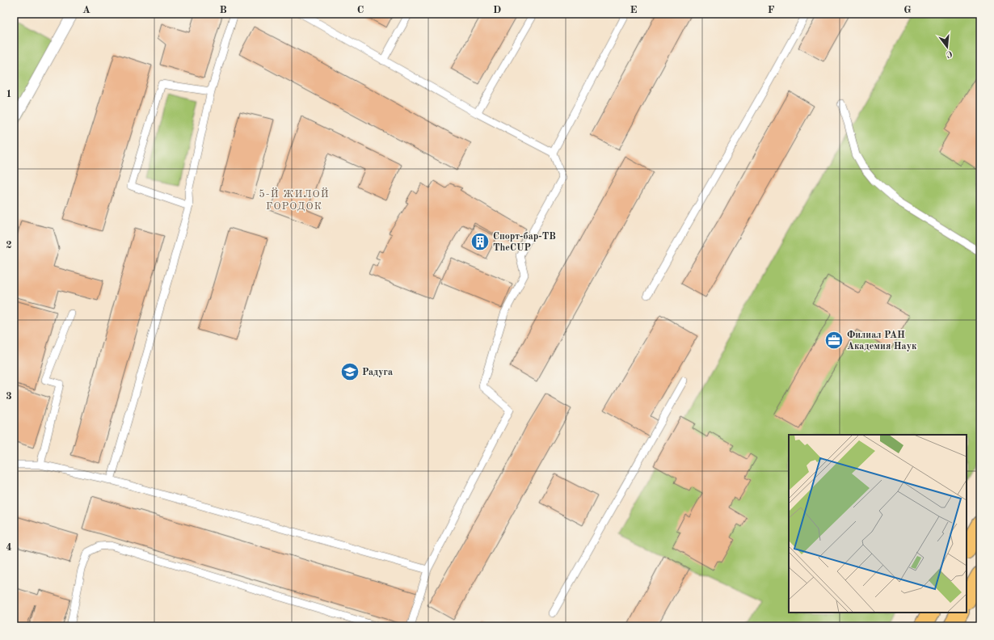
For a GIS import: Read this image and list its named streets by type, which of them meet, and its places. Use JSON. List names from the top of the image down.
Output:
{
  "districts": ["5-Й ЖИЛОЙ ГОРОДОК"],
  "places": {
    "building": ["Спорт-бар-ТВ TheCUP"],
    "office": ["Филиал РАН Академия Наук"],
    "school or university": ["Радуга"]
  },
  "north": "bottom",
  "grid": {
    "columns": [
      "A",
      "B",
      "C",
      "D",
      "E",
      "F",
      "G"
    ],
    "rows": [
      "1",
      "2",
      "3",
      "4"
    ]
  }
}
